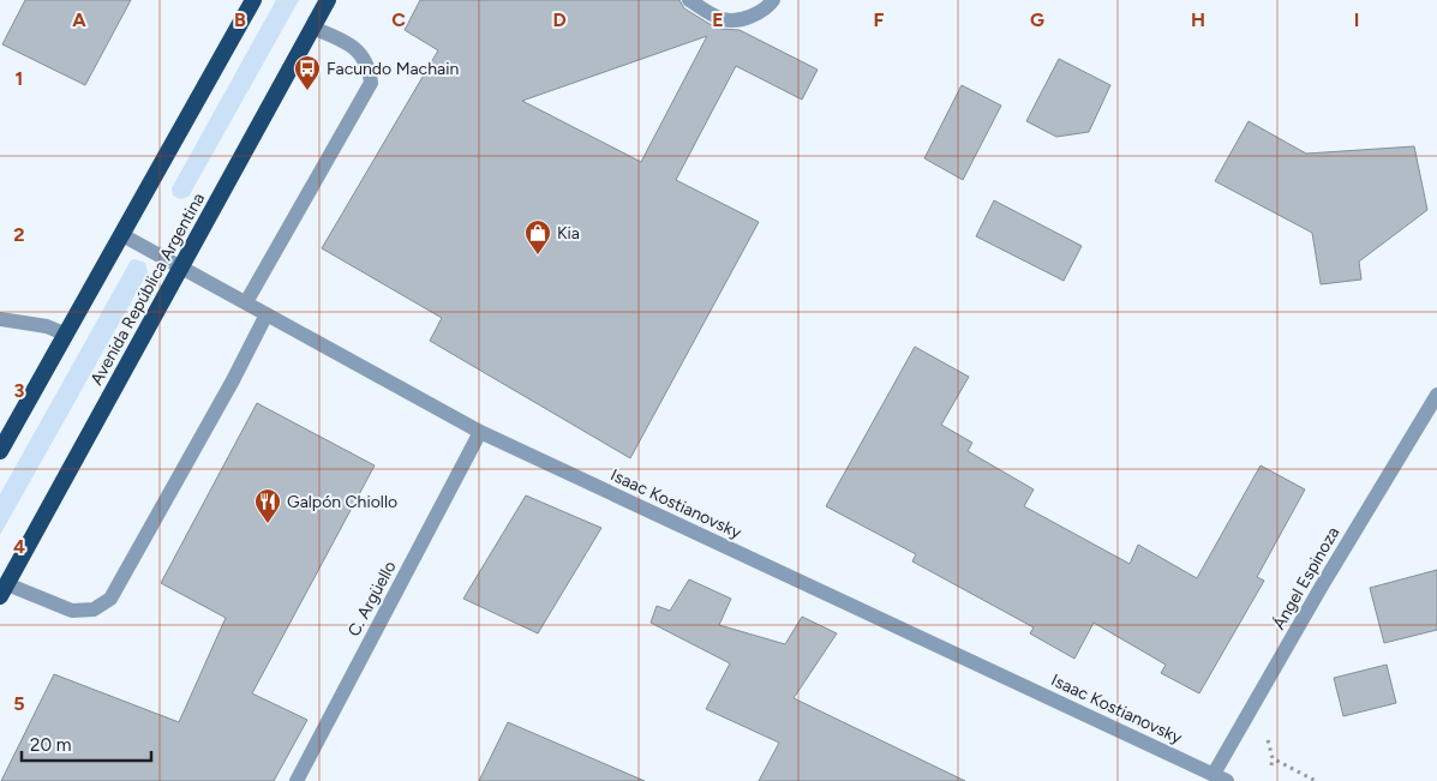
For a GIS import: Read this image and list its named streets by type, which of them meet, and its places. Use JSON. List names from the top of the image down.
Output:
{
  "streets": {
    "highway": ["Avenida República Argentina"],
    "street": ["Isaac Kostianovsky", "Ángel Espinoza", "C. Argüello"]
  },
  "crossings": [
    ["Avenida República Argentina", "Isaac Kostianovsky"],
    ["Isaac Kostianovsky", "Ángel Espinoza"],
    ["Isaac Kostianovsky", "C. Argüello"]
  ],
  "places": {
    "bus stop": ["Facundo Machain"],
    "shop": ["Kia"],
    "restaurant": ["Galpón Chiollo"]
  },
  "scale_bar": "20 m",
  "grid": {
    "columns": [
      "A",
      "B",
      "C",
      "D",
      "E",
      "F",
      "G",
      "H",
      "I"
    ],
    "rows": [
      "1",
      "2",
      "3",
      "4",
      "5"
    ]
  }
}
